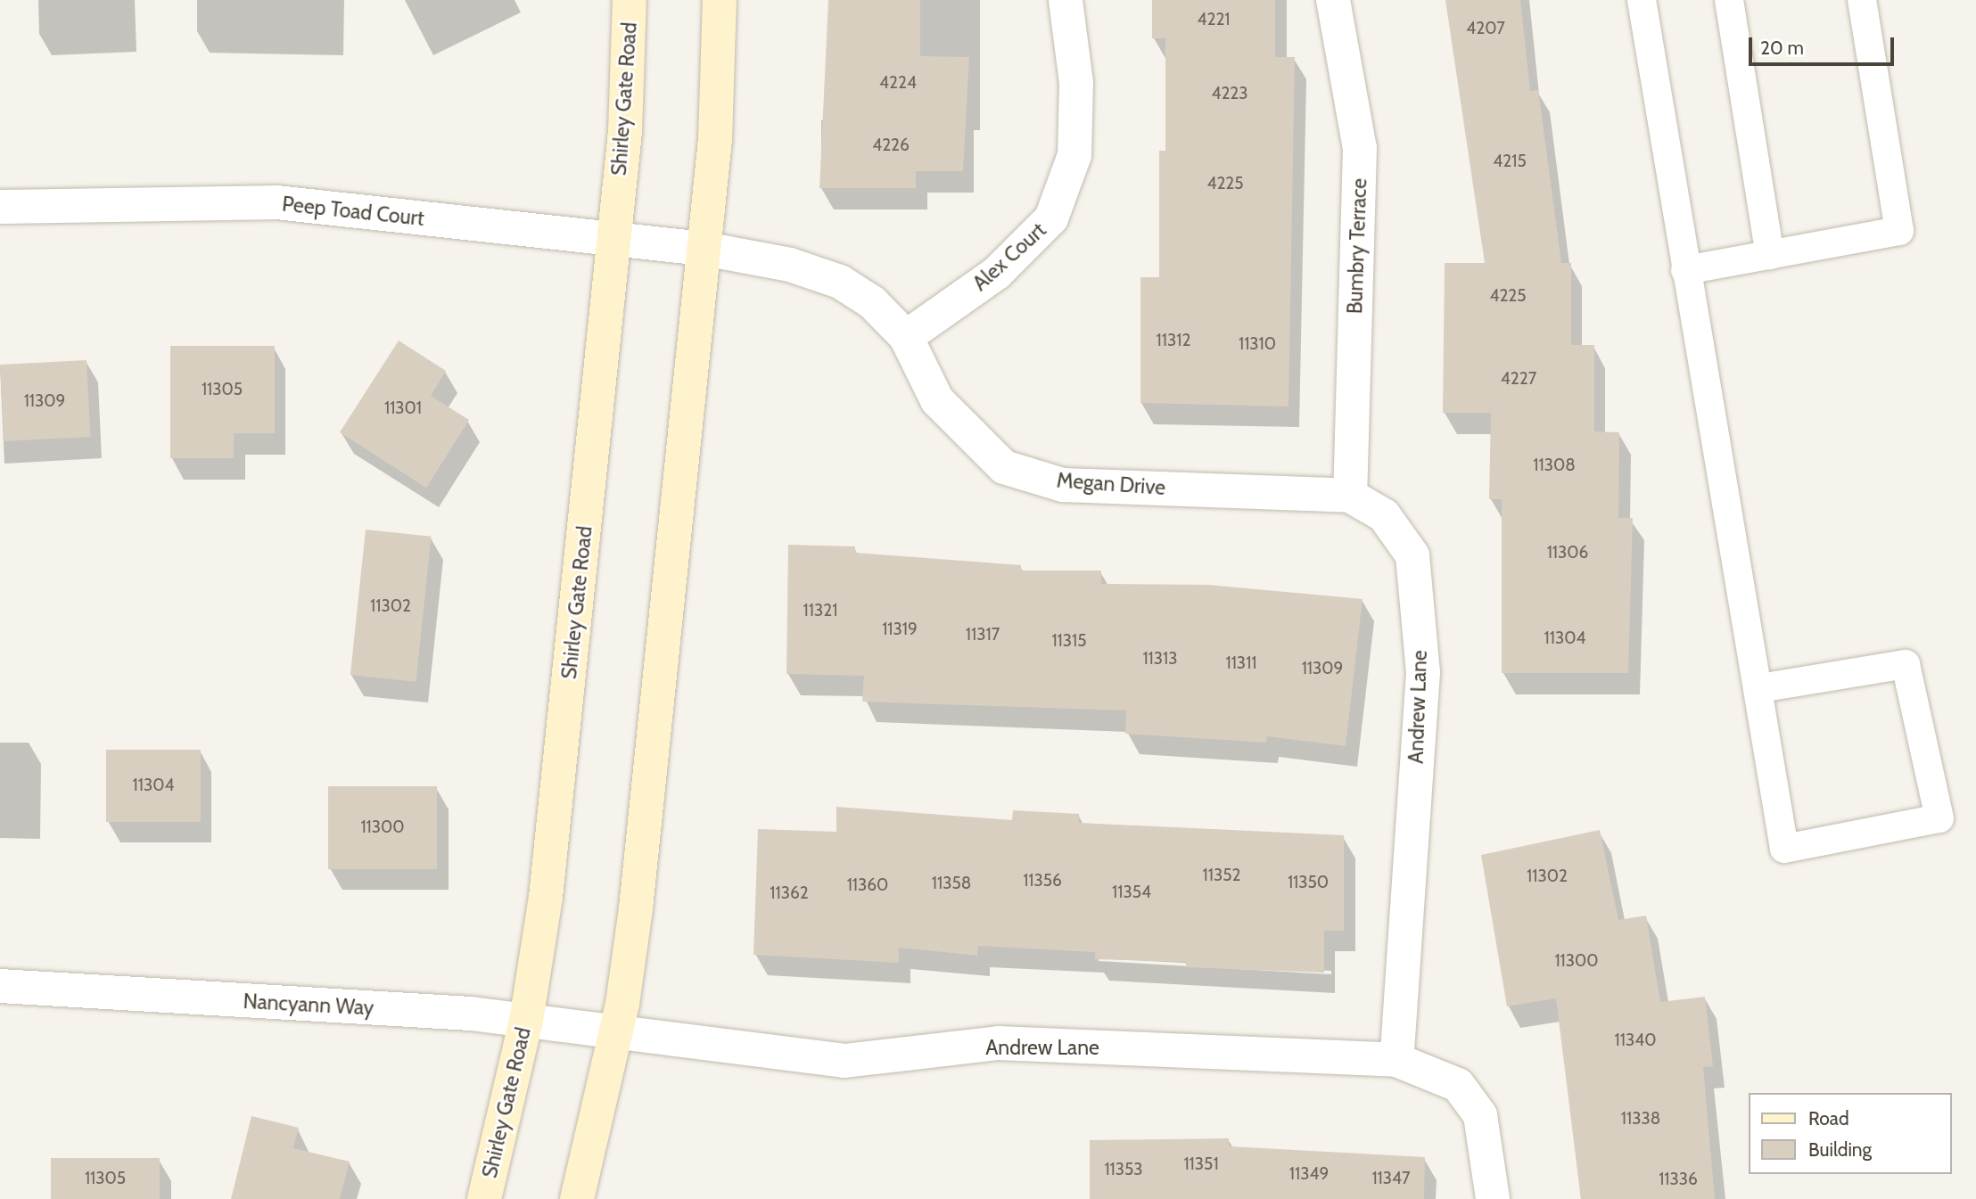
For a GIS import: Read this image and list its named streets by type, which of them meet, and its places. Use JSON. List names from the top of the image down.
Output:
{
  "streets": {
    "main road": ["Shirley Gate Road"],
    "street": [
      "Peep Toad Court",
      "Bumbry Terrace",
      "Alex Court",
      "Megan Drive",
      "Andrew Lane",
      "Nancyann Way"
    ]
  },
  "crossings": [
    ["Shirley Gate Road", "Peep Toad Court"],
    ["Shirley Gate Road", "Nancyann Way"],
    ["Peep Toad Court", "Megan Drive"],
    ["Bumbry Terrace", "Megan Drive"],
    ["Bumbry Terrace", "Andrew Lane"],
    ["Alex Court", "Megan Drive"],
    ["Megan Drive", "Andrew Lane"],
    ["Andrew Lane", "Nancyann Way"]
  ],
  "house_numbers": [
    "4221",
    "4207",
    "4224",
    "4223",
    "4226",
    "4215",
    "4225",
    "4225",
    "11312",
    "11310",
    "4227",
    "11305",
    "11309",
    "11301",
    "11308",
    "11306",
    "11302",
    "11321",
    "11319",
    "11317",
    "11304",
    "11315",
    "11313",
    "11311",
    "11309",
    "11304",
    "11300",
    "11352",
    "11302",
    "11356",
    "11350",
    "11358",
    "11360",
    "11354",
    "11362",
    "11300",
    "11340",
    "11338",
    "11351",
    "11353",
    "11349",
    "11305",
    "11347",
    "11336"
  ],
  "legend": ["Road", "Building"],
  "scale_bar": "20 m"
}
